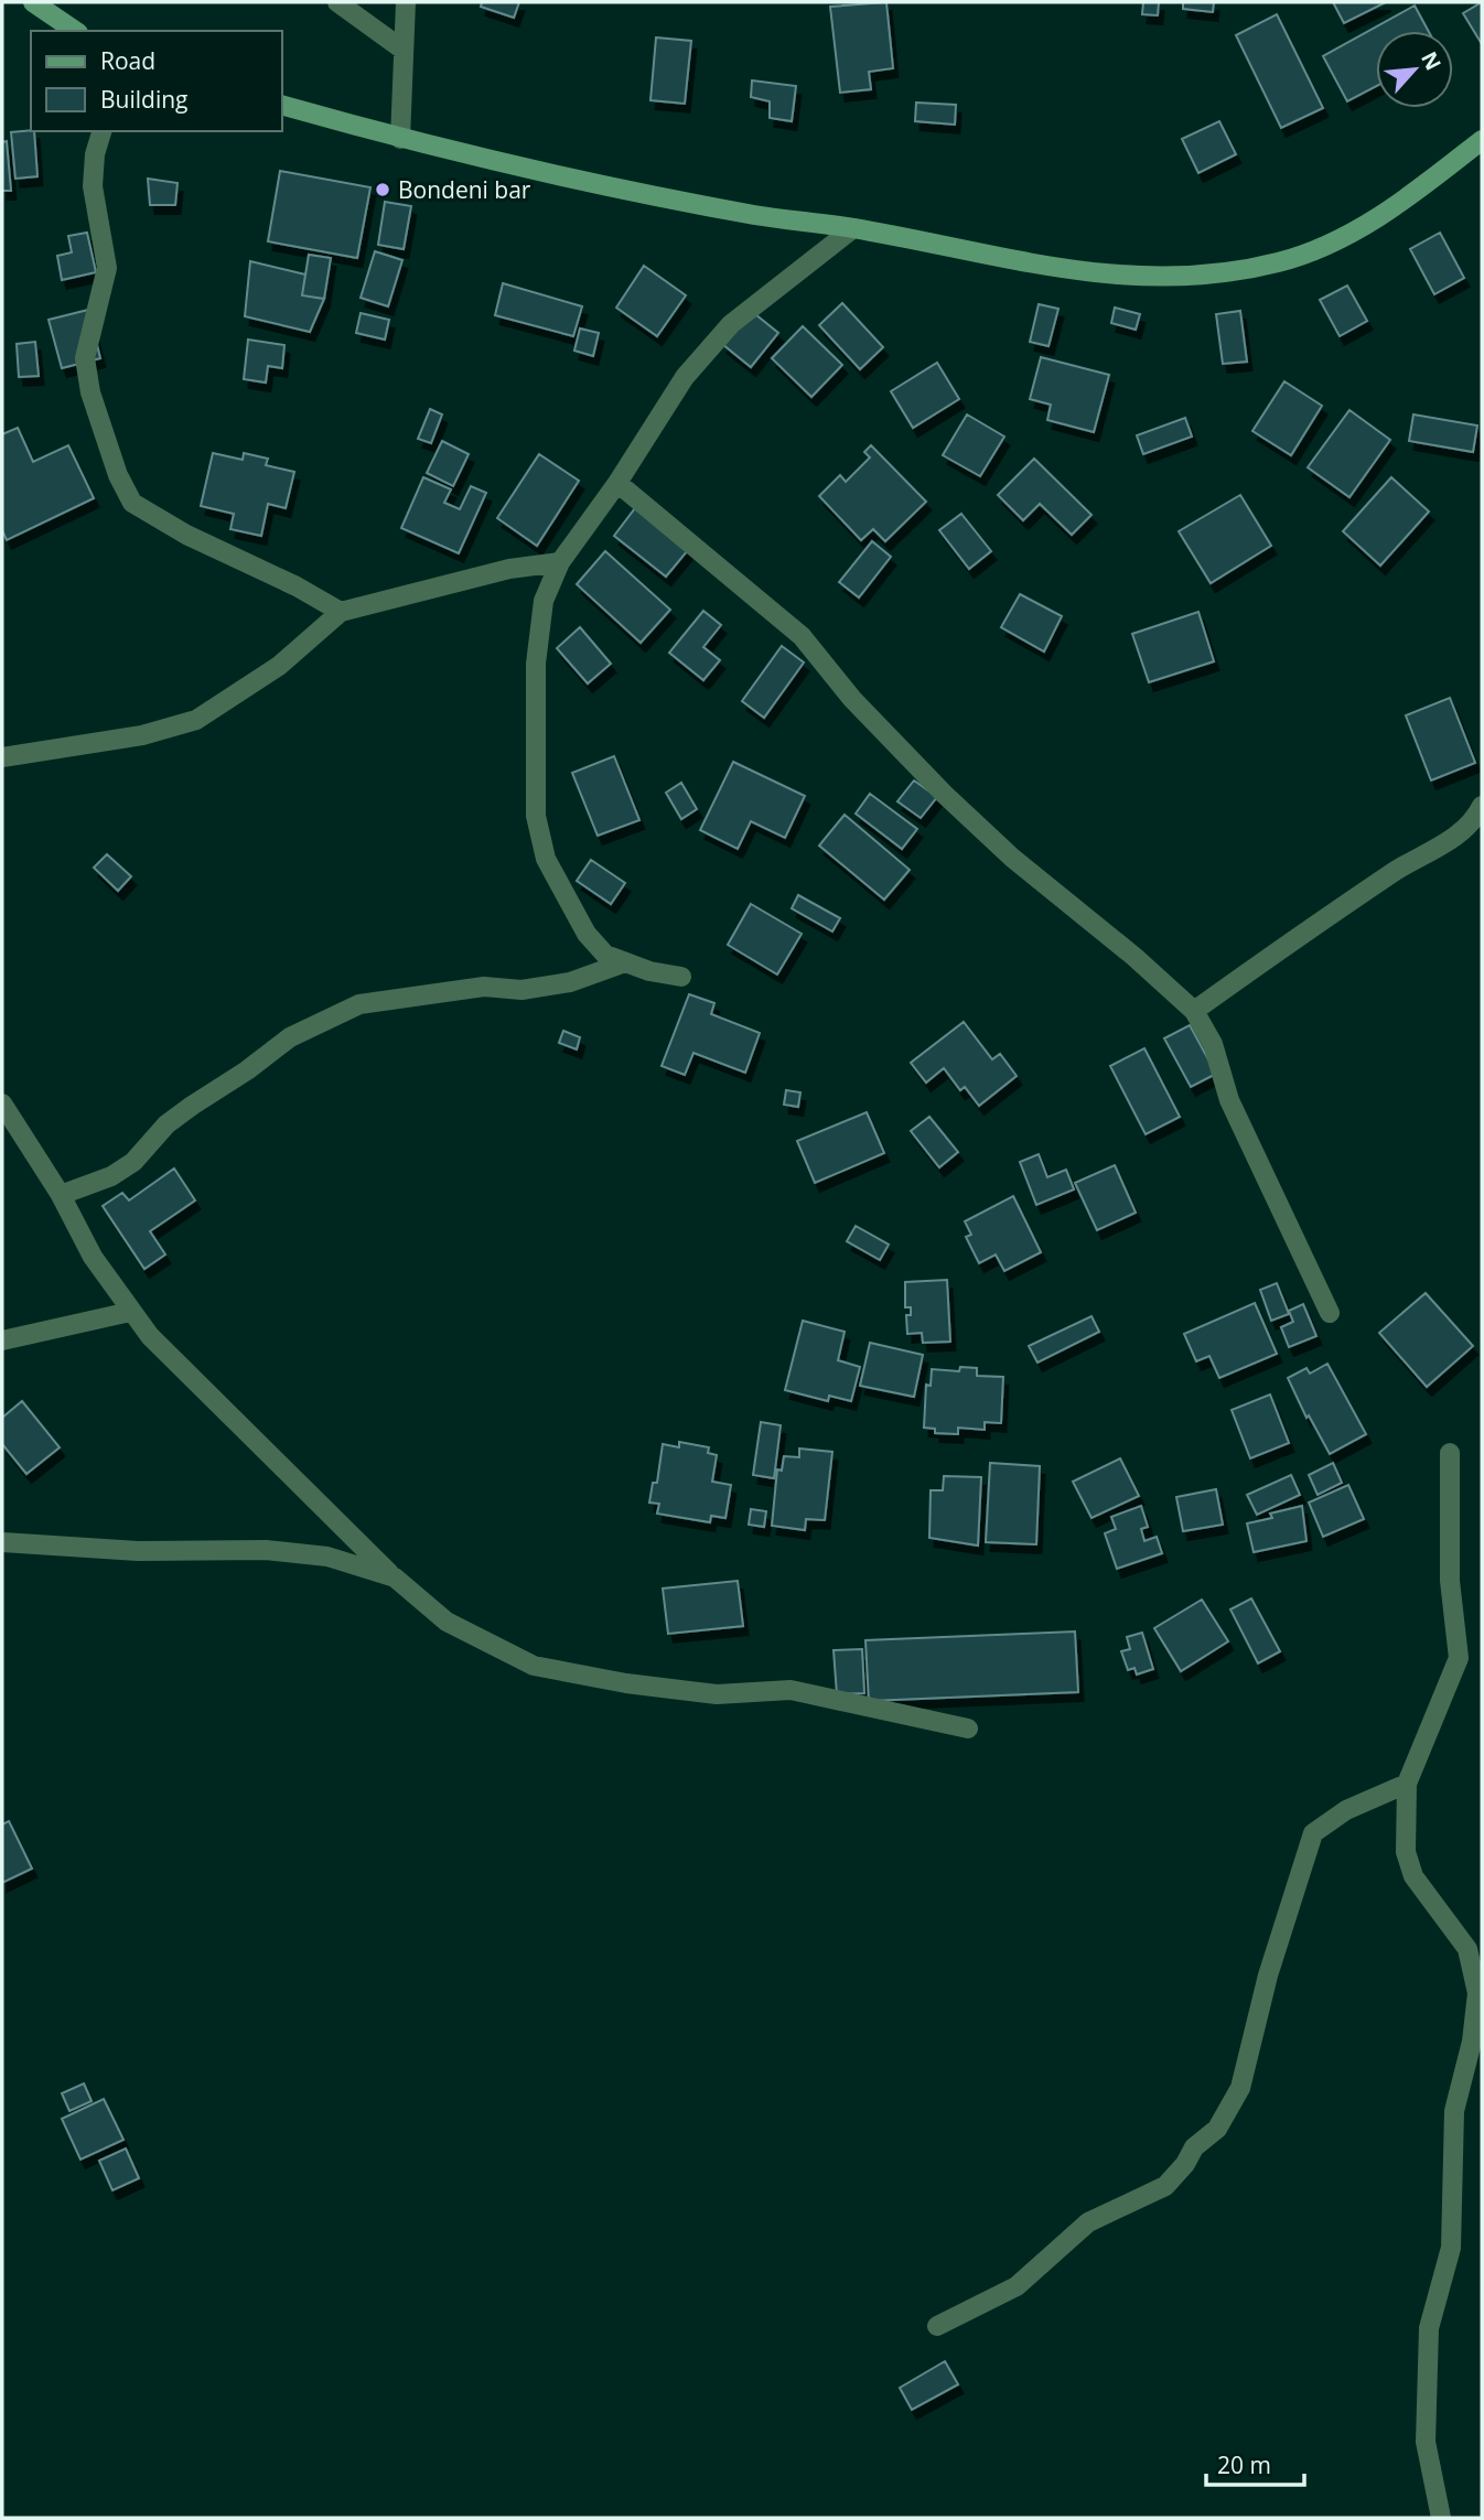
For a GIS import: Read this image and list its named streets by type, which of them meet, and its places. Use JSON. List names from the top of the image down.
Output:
{
  "places": ["Bondeni bar"],
  "legend": ["Road", "Building"],
  "scale_bar": "20 m",
  "north": "top right"
}
